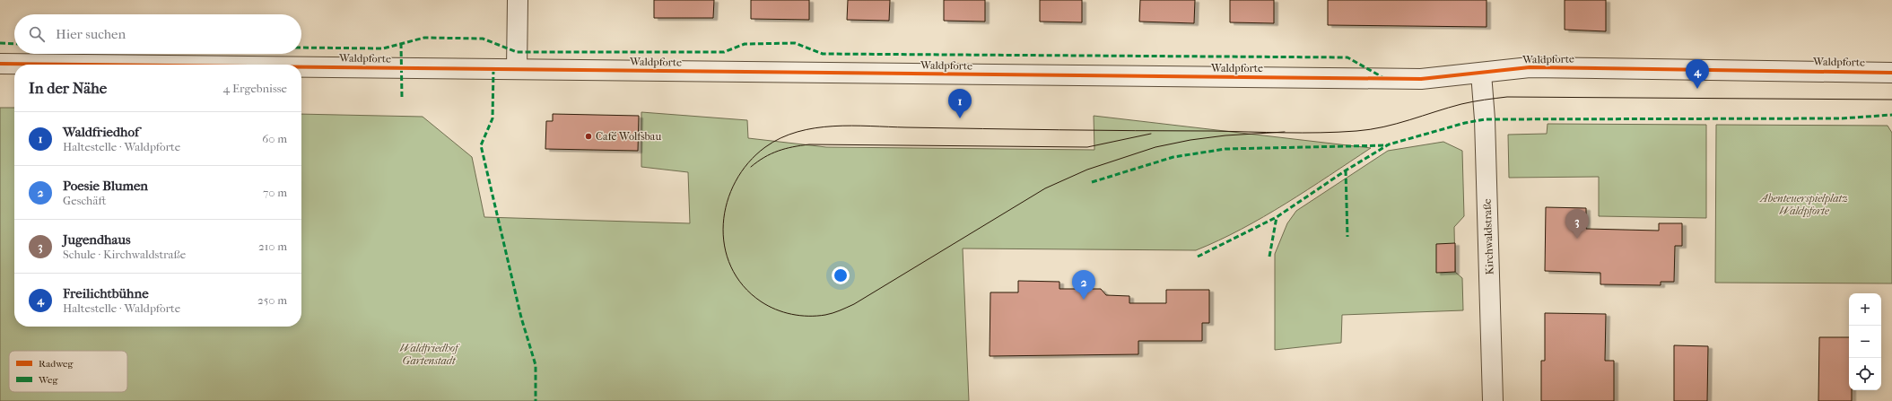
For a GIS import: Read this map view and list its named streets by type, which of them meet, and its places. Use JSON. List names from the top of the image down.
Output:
{
  "streets": {
    "street": ["Waldpforte", "Kirchwaldstraße"]
  },
  "crossings": [
    ["Waldpforte", "Kirchwaldstraße"]
  ],
  "parks": ["Abenteuerspielplatz Waldpforte", "Waldfriedhof Gartenstadt"],
  "places": ["Café Wolfsbau"],
  "legend": ["Radweg", "Weg"],
  "page": {
    "search": "Hier suchen",
    "pins": [
      "4",
      "1",
      "3",
      "2"
    ],
    "heading": ["In der Nähe", "4 Ergebnisse"],
    "list": [
      {
        "mark": "1",
        "name": "Waldfriedhof",
        "note": "Haltestelle · Waldpforte",
        "value": "60 m"
      },
      {
        "mark": "2",
        "name": "Poesie Blumen",
        "note": "Geschäft",
        "value": "70 m"
      },
      {
        "mark": "3",
        "name": "Jugendhaus",
        "note": "Schule · Kirchwaldstraße",
        "value": "210 m"
      },
      {
        "mark": "4",
        "name": "Freilichtbühne",
        "note": "Haltestelle · Waldpforte",
        "value": "250 m"
      }
    ],
    "map_buttons": ["+", "−"]
  }
}
